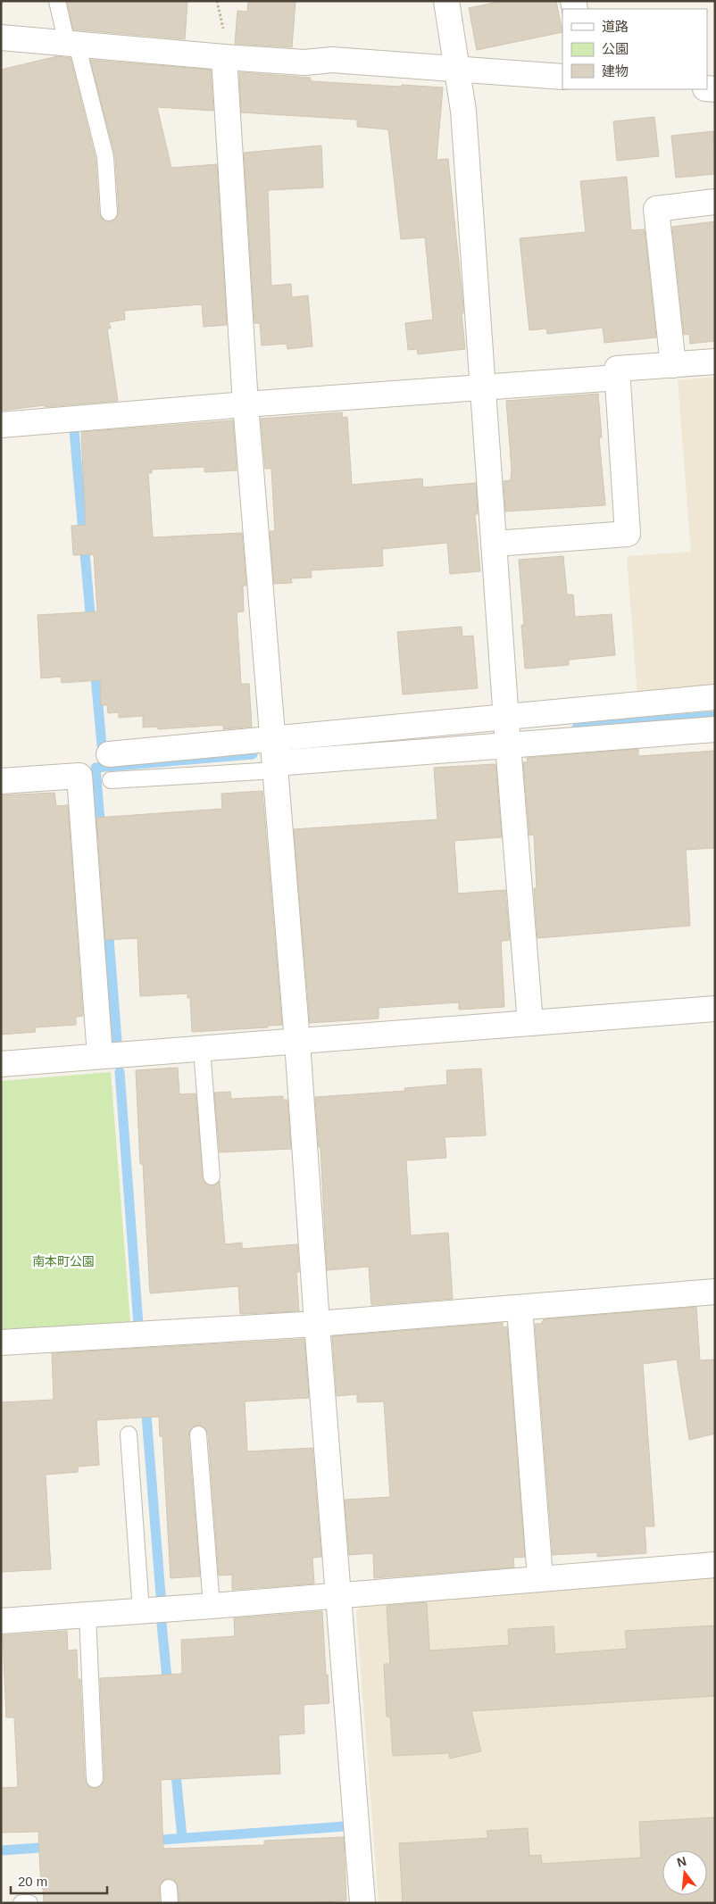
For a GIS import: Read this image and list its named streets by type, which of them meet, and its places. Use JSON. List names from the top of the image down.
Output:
{
  "parks": ["南本町公園"],
  "legend": ["道路", "公園", "建物"],
  "scale_bar": "20 m",
  "north": "top"
}
